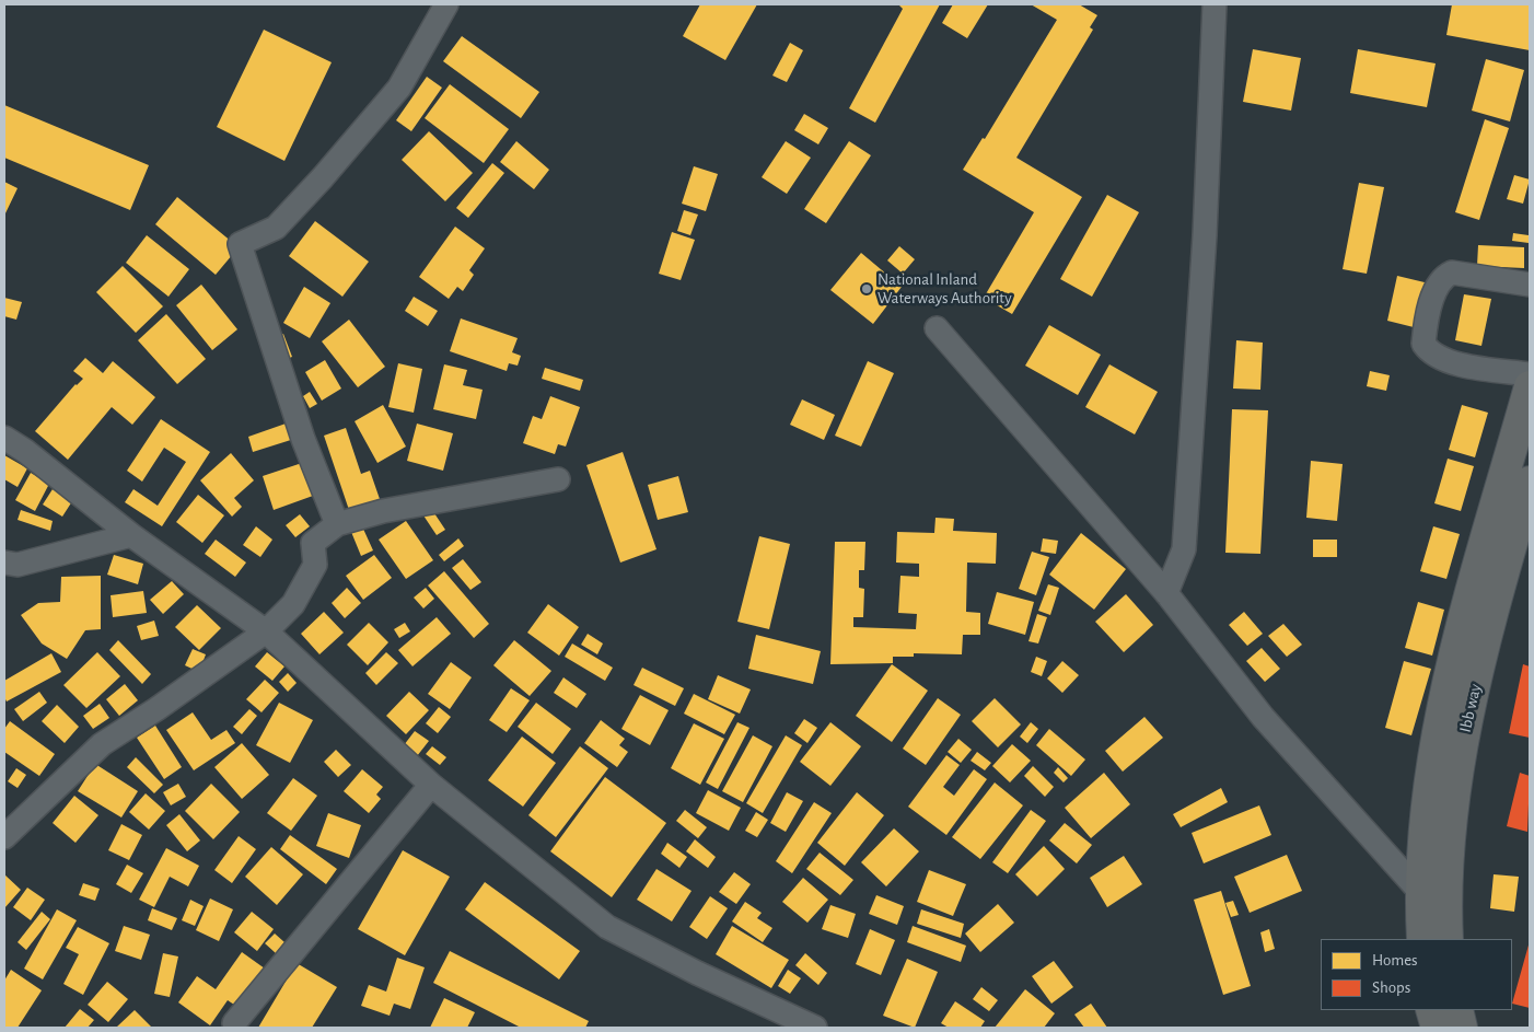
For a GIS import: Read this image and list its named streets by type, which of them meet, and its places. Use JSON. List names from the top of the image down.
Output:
{
  "streets": {
    "highway": ["Ibb way"]
  },
  "places": ["National Inland Waterways Authority"],
  "legend": ["Homes", "Shops"]
}
